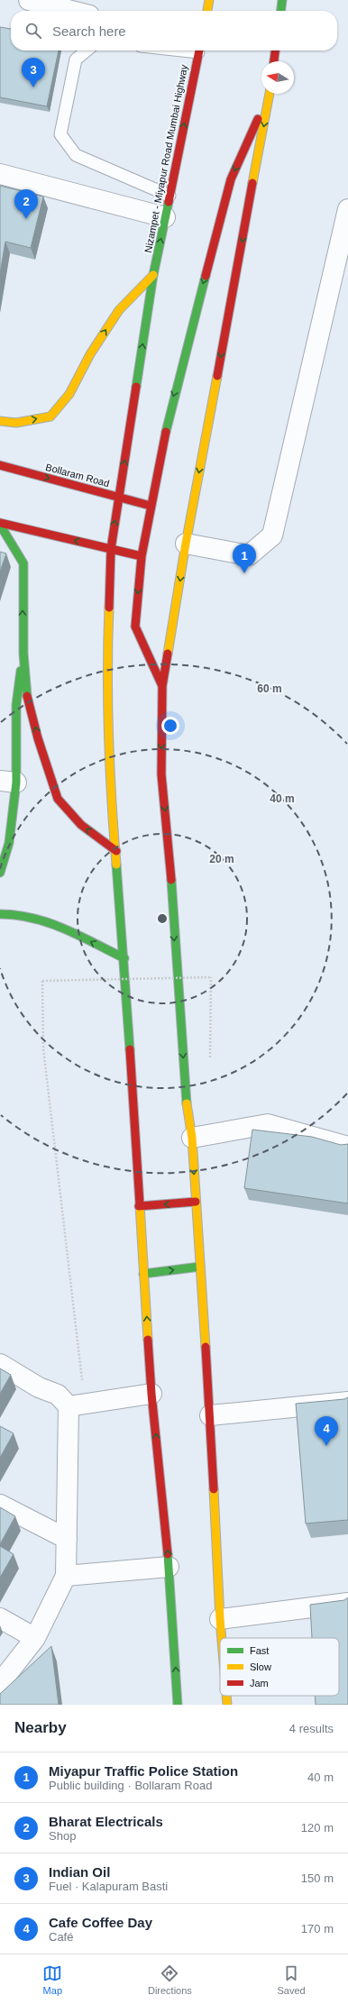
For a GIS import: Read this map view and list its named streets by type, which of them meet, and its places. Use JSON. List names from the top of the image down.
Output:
{
  "streets": {
    "main road": ["Nizampet - Miyapur Road Mumbai Highway", "Bollaram Road"]
  },
  "crossings": [
    ["Nizampet - Miyapur Road Mumbai Highway", "Bollaram Road"]
  ],
  "legend": ["Fast", "Slow", "Jam"],
  "north": "left",
  "page": {
    "search": "Search here",
    "pins": [
      "3",
      "2",
      "1",
      "4"
    ],
    "heading": ["Nearby", "4 results"],
    "list": [
      {
        "mark": "1",
        "name": "Miyapur Traffic Police Station",
        "note": "Public building · Bollaram Road",
        "value": "40 m"
      },
      {
        "mark": "2",
        "name": "Bharat Electricals",
        "note": "Shop",
        "value": "120 m"
      },
      {
        "mark": "3",
        "name": "Indian Oil",
        "note": "Fuel · Kalapuram Basti",
        "value": "150 m"
      },
      {
        "mark": "4",
        "name": "Cafe Coffee Day",
        "note": "Café",
        "value": "170 m"
      }
    ],
    "nav": ["Map", "Directions", "Saved"]
  },
  "rings": ["60 m", "40 m", "20 m"]
}
